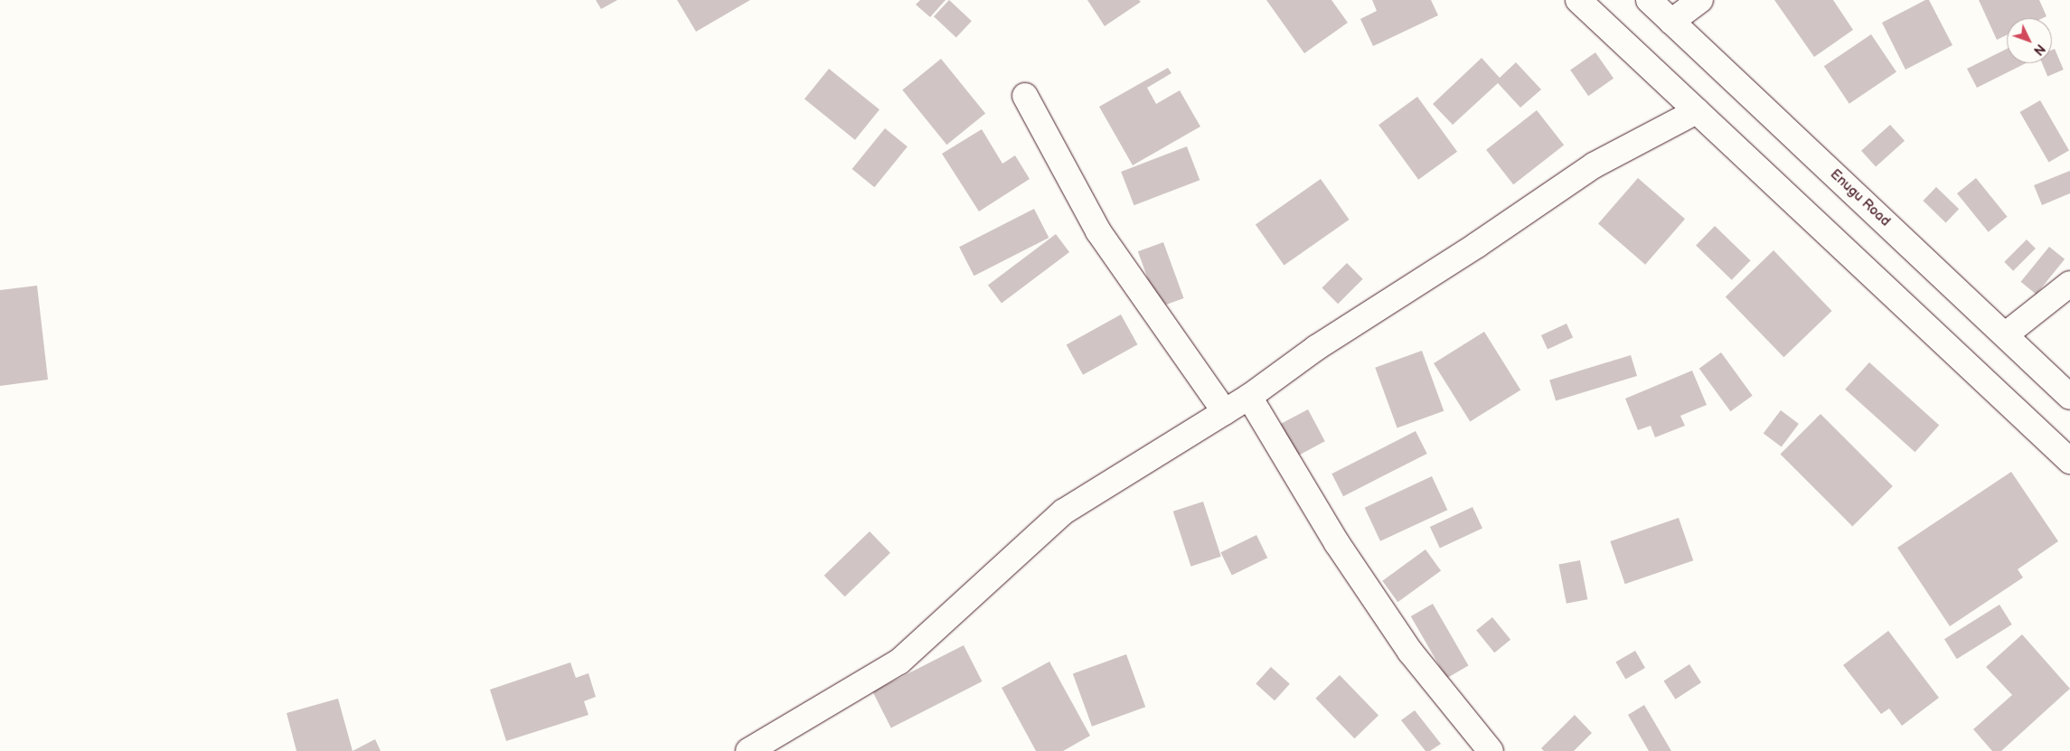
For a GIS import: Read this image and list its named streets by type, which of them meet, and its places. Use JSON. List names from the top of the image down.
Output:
{
  "streets": {
    "street": ["Enugu Road"]
  },
  "north": "bottom right"
}
